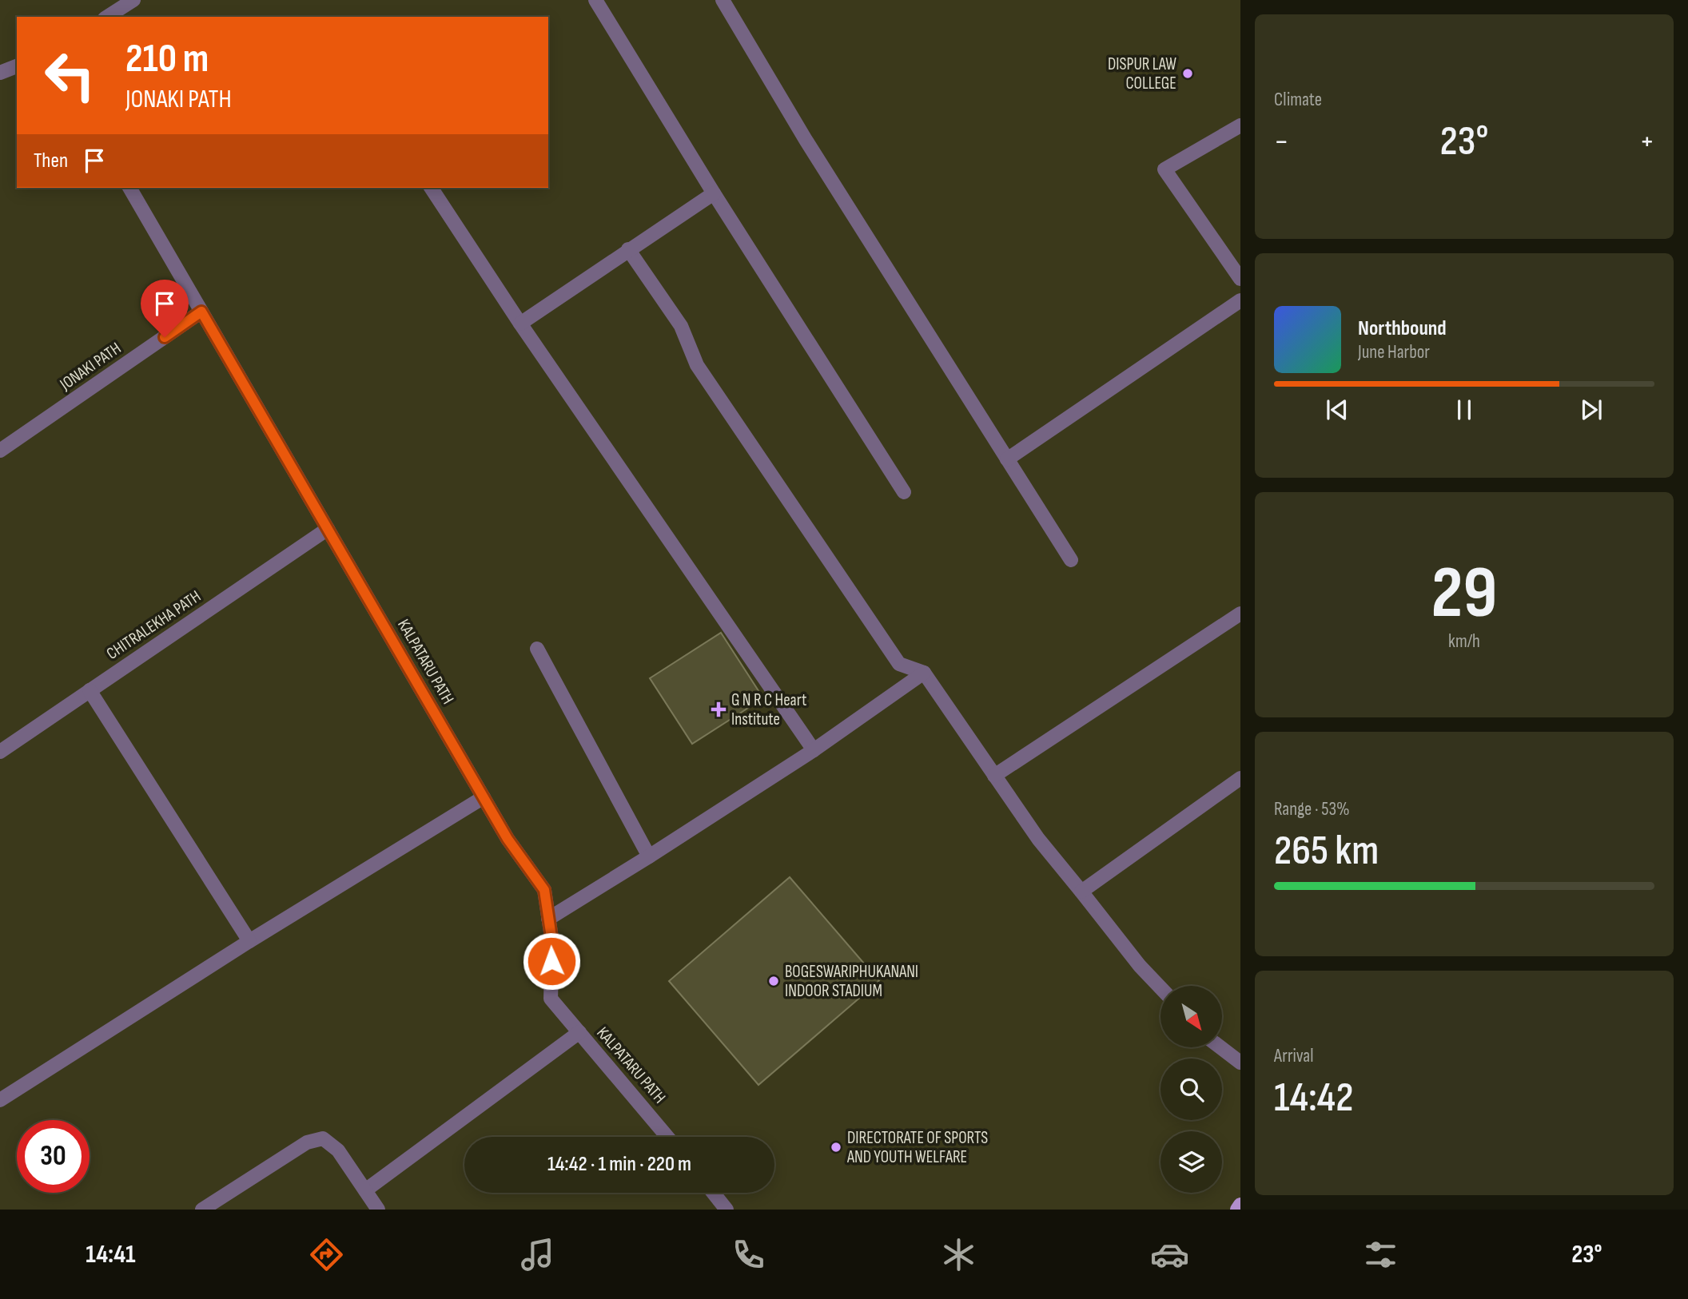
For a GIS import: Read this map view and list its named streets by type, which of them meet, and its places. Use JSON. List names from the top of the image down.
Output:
{
  "streets": {
    "street": ["JONAKI PATH", "CHITRALEKHA PATH", "KALPATARU PATH"]
  },
  "crossings": [
    ["JONAKI PATH", "KALPATARU PATH"],
    ["CHITRALEKHA PATH", "KALPATARU PATH"]
  ],
  "places": {
    "other": ["DISPUR LAW COLLEGE", "BOGESWARIPHUKANANI INDOOR STADIUM", "DIRECTORATE OF SPORTS AND YOUTH WELFARE"],
    "health": ["G N R C Heart Institute"]
  },
  "north": "bottom right",
  "page": {
    "tile": [
      "Climate",
      ["29", "km/h"],
      ["Range · 53%", "265 km"],
      ["Arrival", "14:42"]
    ],
    "turn": ["210 m", "JONAKI PATH"],
    "heat": ["−", "23°", "+"],
    "then": "Then",
    "song": ["Northbound", "June Harbor"],
    "limit": "30",
    "trip": "14:42 · 1 min · 220 m",
    "tabs": ["14:41", "23°"]
  }
}
